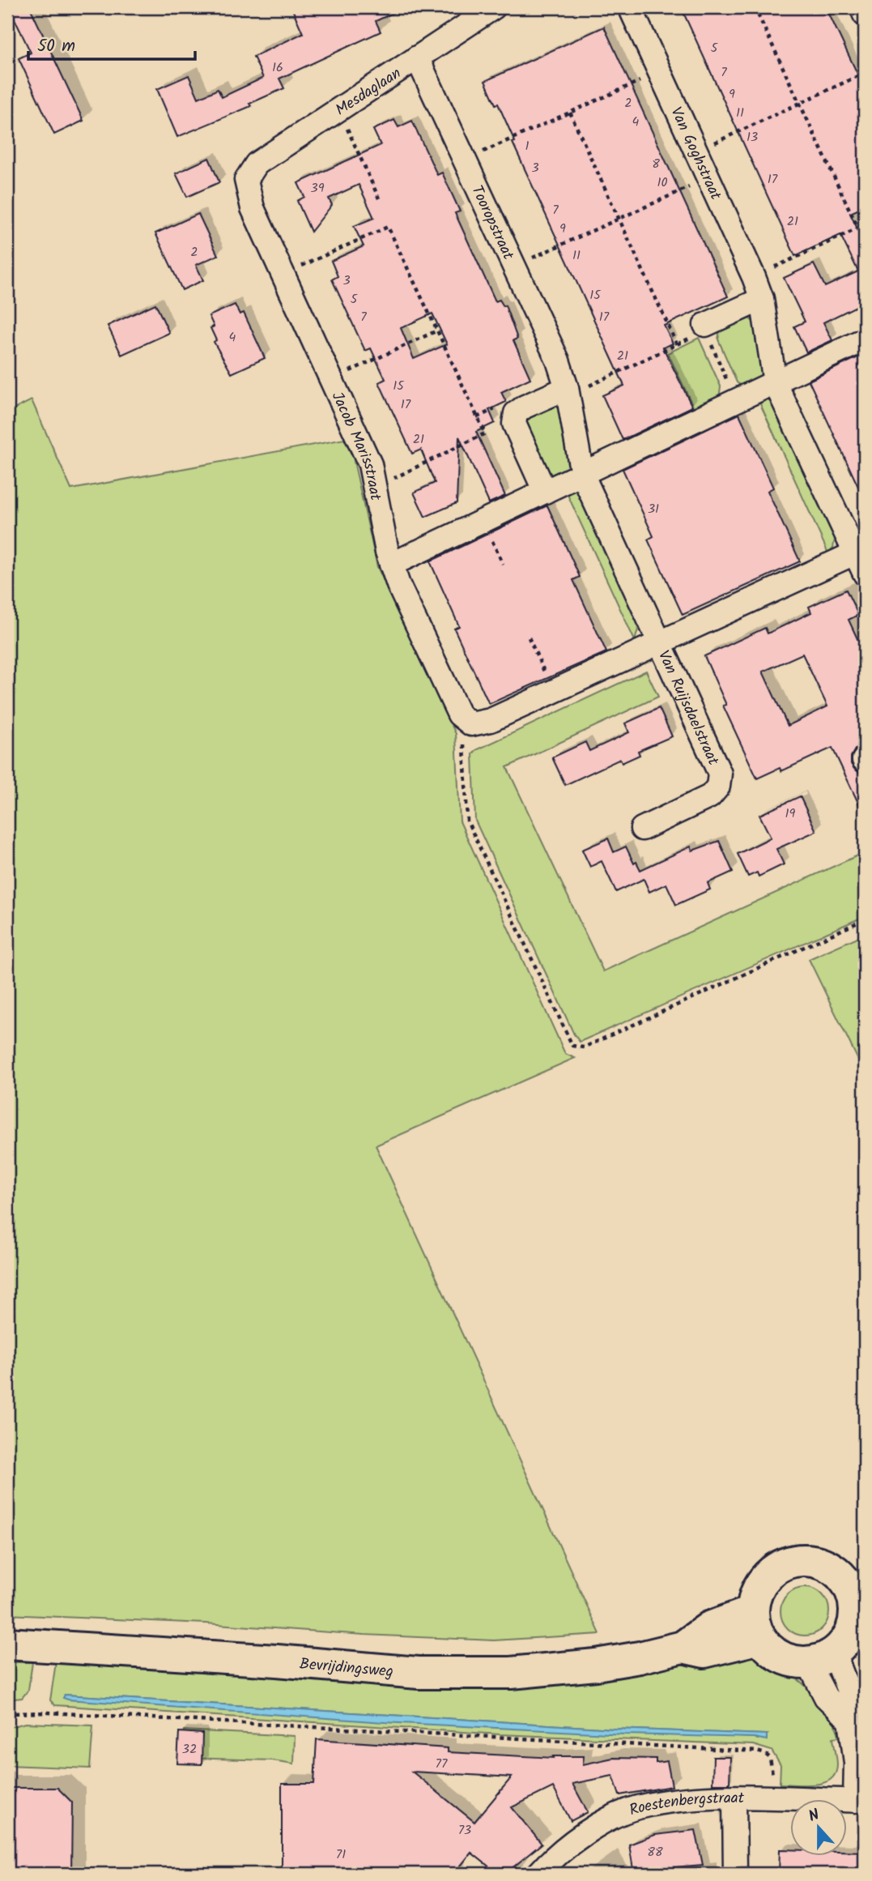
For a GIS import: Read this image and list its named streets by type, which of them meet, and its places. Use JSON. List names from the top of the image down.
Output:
{
  "streets": {
    "main road": ["Bevrijdingsweg"],
    "street": [
      "Mesdaglaan",
      "Van Goghstraat",
      "Tooropstraat",
      "Jacob Marisstraat",
      "Van Ruijsdaelstraat",
      "Roestenbergstraat"
    ]
  },
  "crossings": [
    ["Mesdaglaan", "Tooropstraat"],
    ["Mesdaglaan", "Jacob Marisstraat"],
    ["Van Goghstraat", "Van Ruijsdaelstraat"],
    ["Tooropstraat", "Van Ruijsdaelstraat"],
    ["Jacob Marisstraat", "Van Ruijsdaelstraat"]
  ],
  "house_numbers": [
    "5",
    "16",
    "7",
    "9",
    "2",
    "11",
    "4",
    "13",
    "1",
    "8",
    "3",
    "17",
    "10",
    "39",
    "7",
    "21",
    "9",
    "2",
    "11",
    "3",
    "15",
    "5",
    "7",
    "17",
    "4",
    "21",
    "15",
    "17",
    "21",
    "31",
    "19",
    "32",
    "77",
    "73",
    "88",
    "71"
  ],
  "scale_bar": "50 m",
  "north": "top"
}
